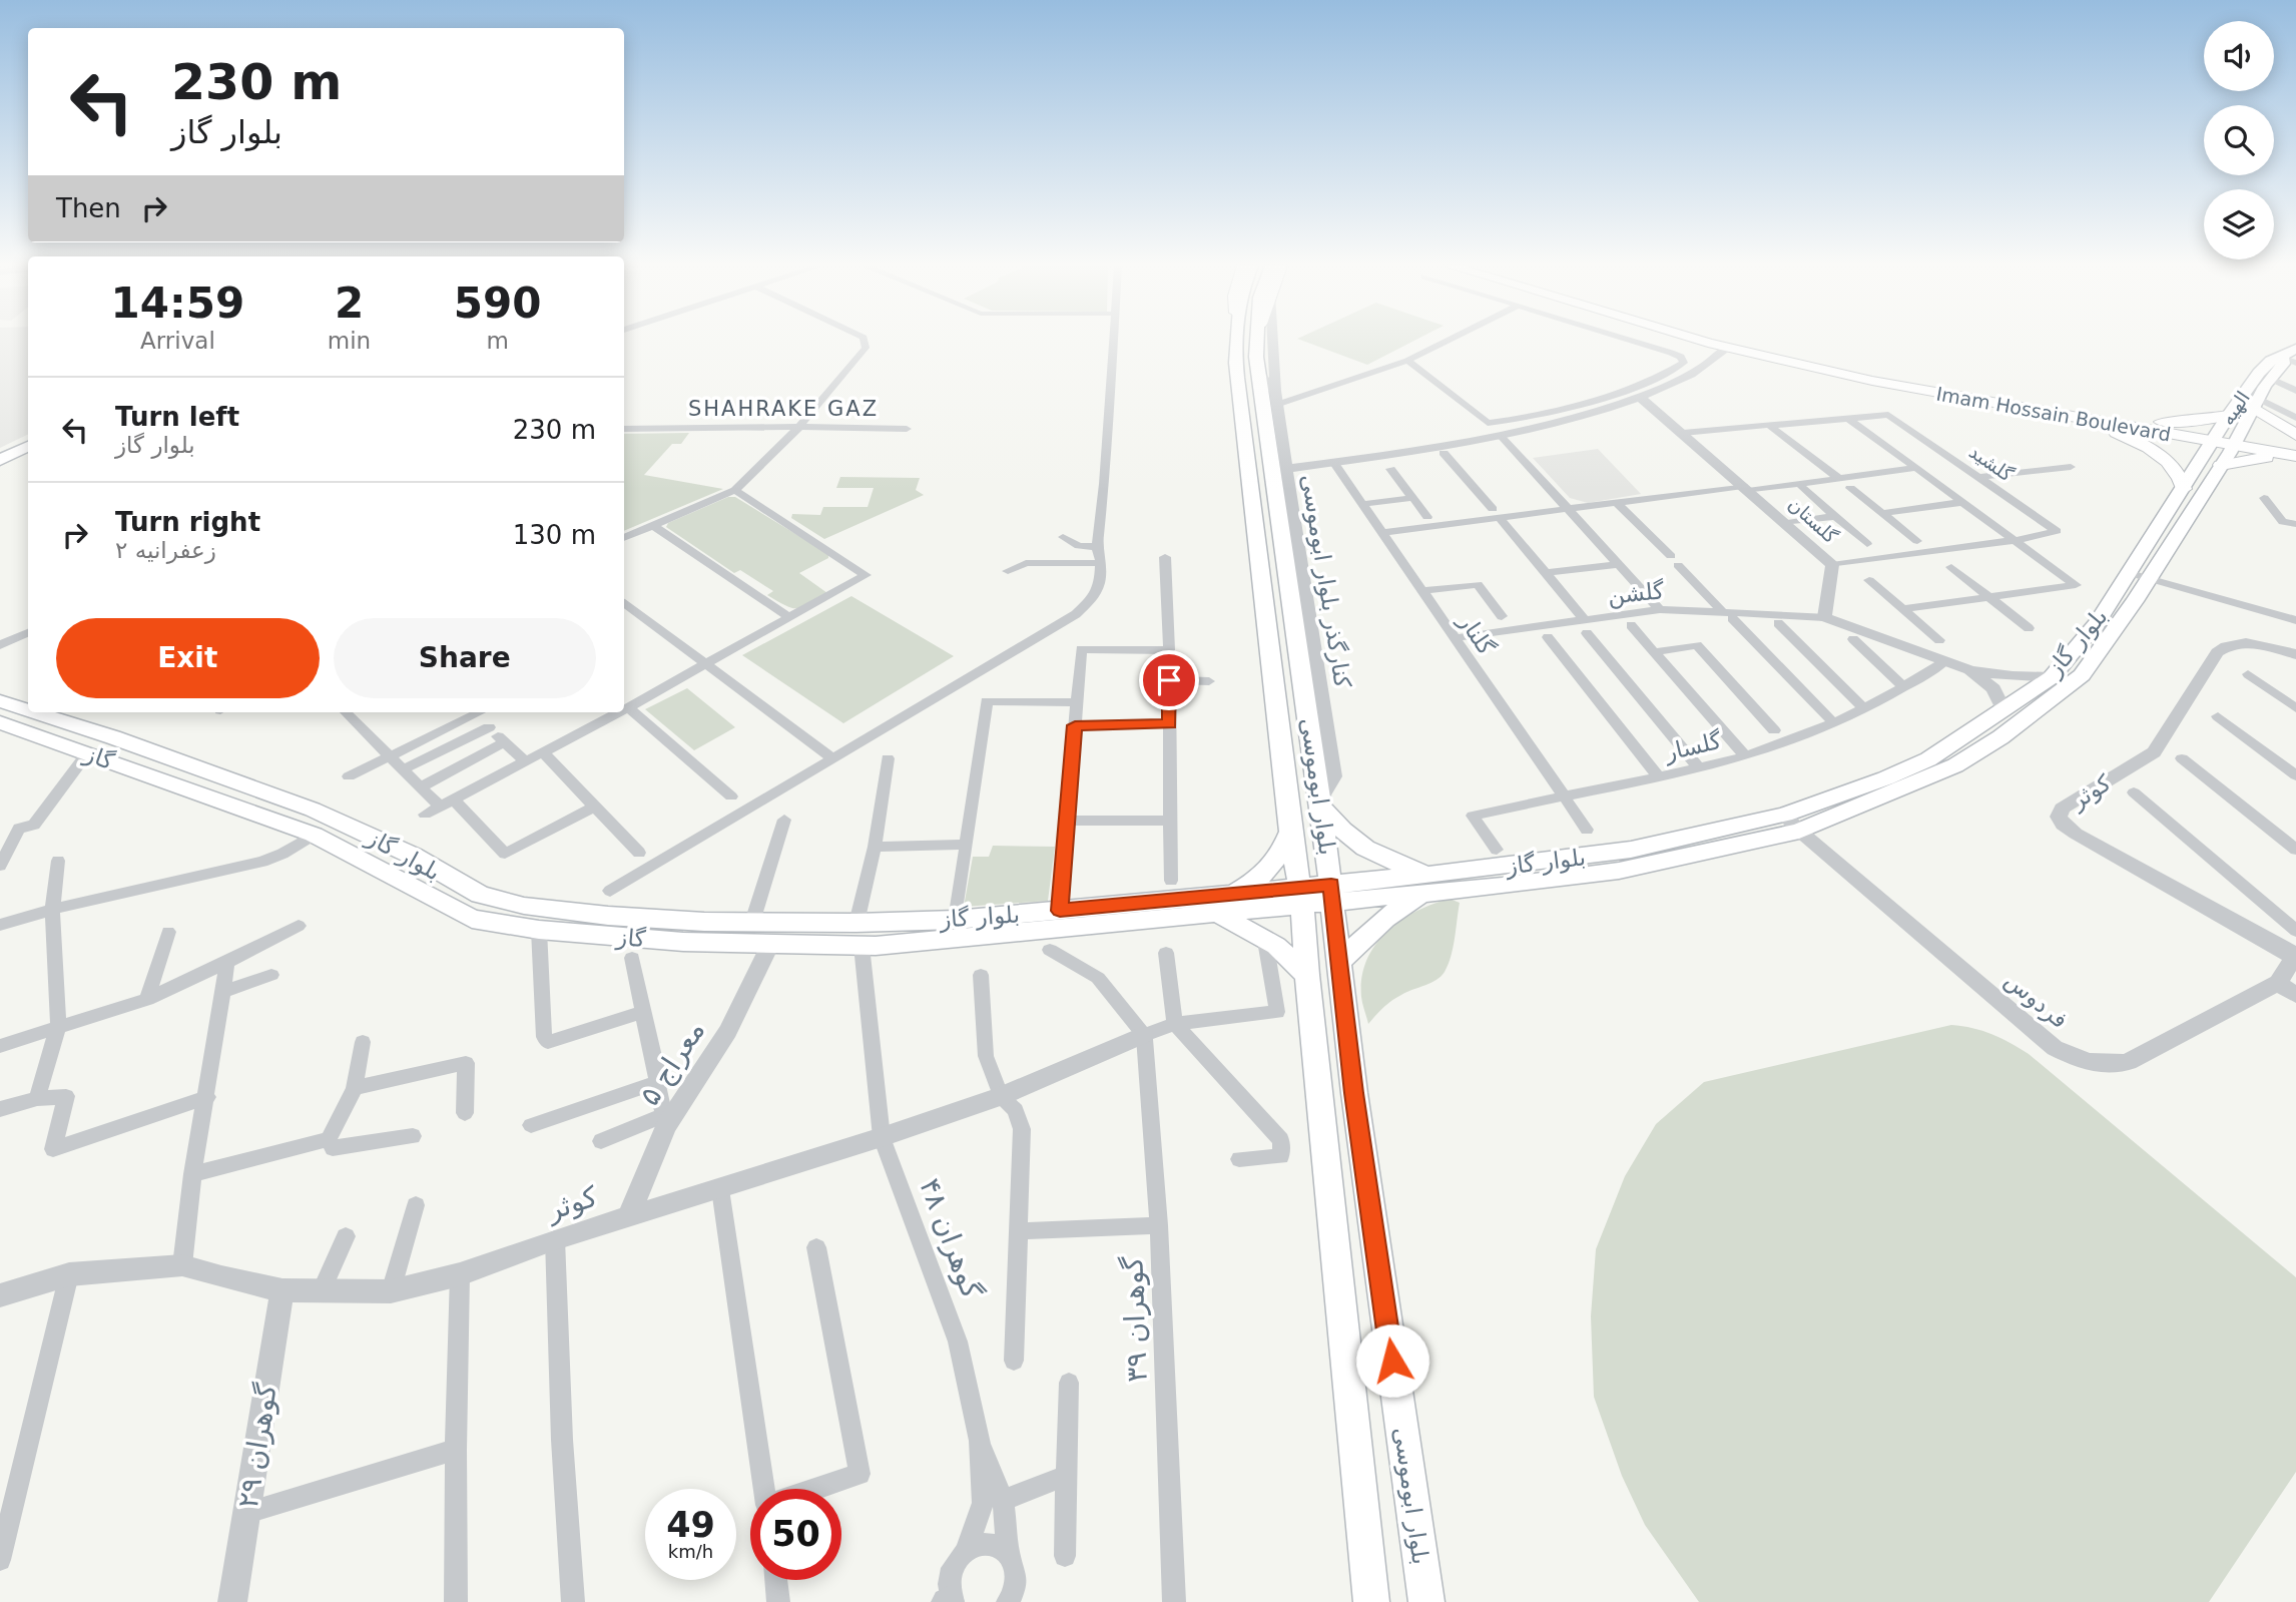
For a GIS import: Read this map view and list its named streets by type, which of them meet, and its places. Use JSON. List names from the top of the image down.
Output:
{
  "streets": {
    "main road": [
      "الهیه",
      "Imam Hossain Boulevard",
      "بلوار گاز",
      "گاز",
      "بلوار ابوموسی"
    ],
    "street": [
      "گلشید",
      "گلستان",
      "کنارگذر بلوار ابوموسی",
      "گلشن",
      "گلنار",
      "گلسار",
      "کوثر",
      "فردوس",
      "معراج ۵",
      "گوهران ۴۸",
      "گوهران ۳۹",
      "گوهران ۲۹"
    ]
  },
  "crossings": [
    ["الهیه", "Imam Hossain Boulevard"],
    ["الهیه", "بلوار گاز"],
    ["Imam Hossain Boulevard", "بلوار گاز"],
    ["گلشید", "گلستان"],
    ["گلستان", "گلشن"],
    ["کنارگذر بلوار ابوموسی", "بلوار ابوموسی"],
    ["گلشن", "گلنار"],
    ["گلنار", "گلسار"],
    ["بلوار گاز", "گاز"],
    ["بلوار گاز", "بلوار ابوموسی"],
    ["بلوار گاز", "فردوس"],
    ["گاز", "بلوار ابوموسی"],
    ["گاز", "معراج ۵"],
    ["گاز", "گوهران ۴۸"],
    ["کوثر", "معراج ۵"],
    ["کوثر", "گوهران ۴۸"],
    ["کوثر", "گوهران ۳۹"],
    ["کوثر", "گوهران ۲۹"]
  ],
  "districts": ["SHAHRAKE GAZ"],
  "page": {
    "turn": ["230 m", "بلوار گاز"],
    "then": "Then",
    "eta": [
      "14:59",
      "Arrival",
      "2",
      "min",
      "590",
      "m"
    ],
    "list": [
      {
        "name": "Turn left",
        "note": "بلوار گاز",
        "value": "230 m"
      },
      {
        "name": "Turn right",
        "note": "زعفرانیه ۲",
        "value": "130 m"
      }
    ],
    "buttons": ["Exit", "Share"],
    "speed": "49 km/h",
    "limit": "50"
  }
}
